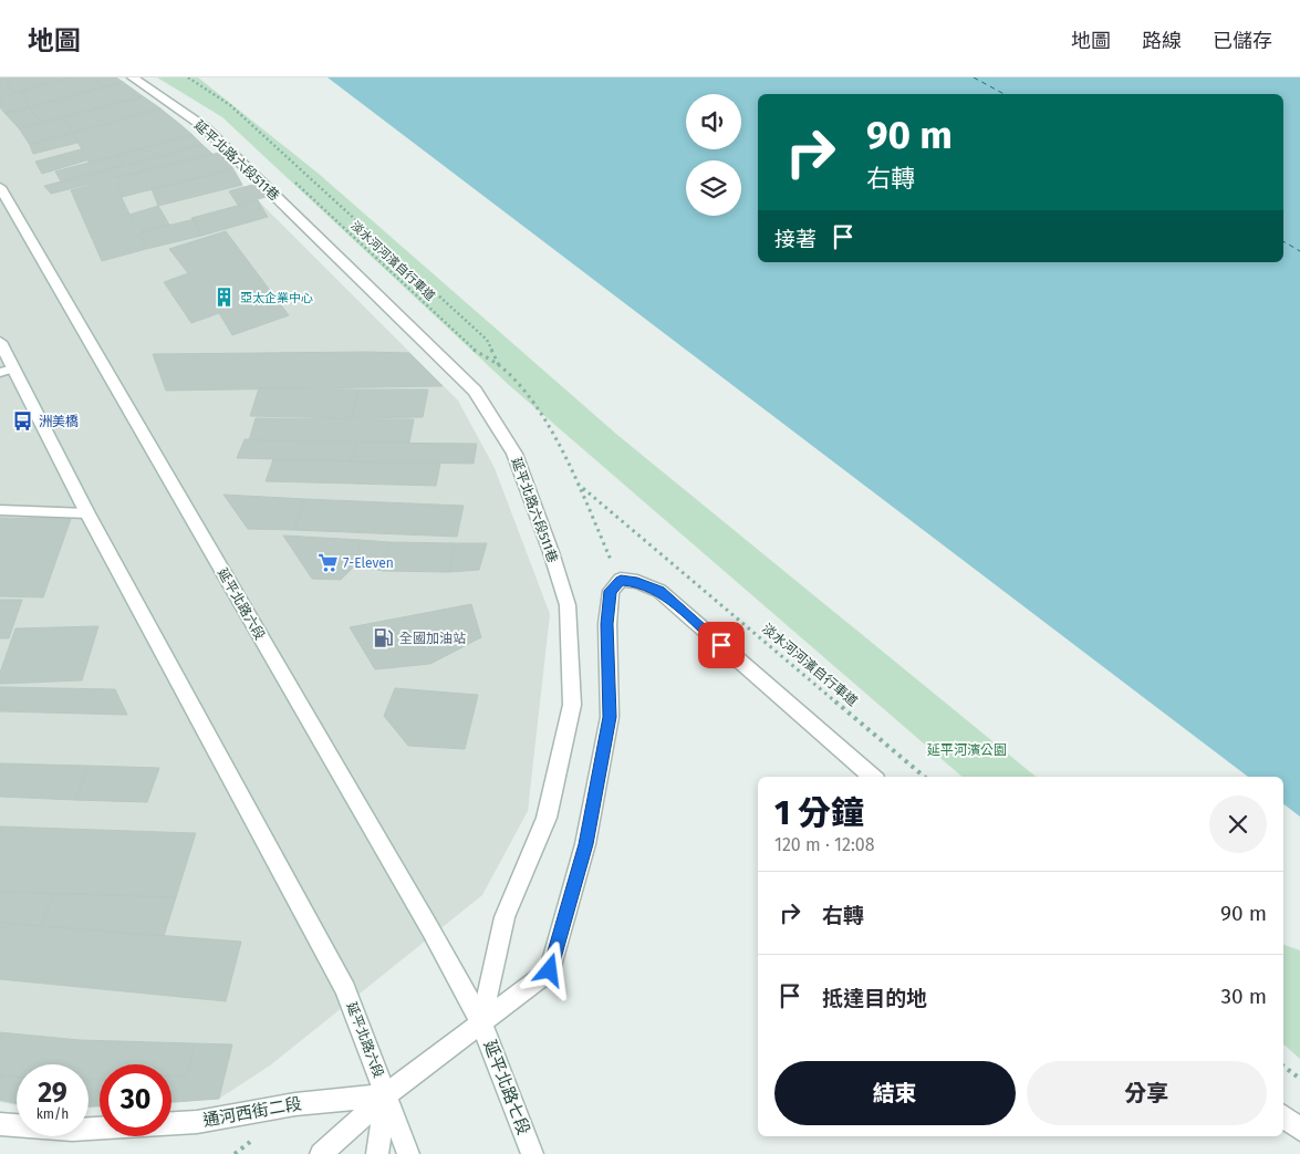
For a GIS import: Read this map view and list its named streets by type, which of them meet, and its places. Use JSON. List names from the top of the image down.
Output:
{
  "streets": {
    "street": [
      "延平北路六段511巷",
      "延平北路六段",
      "延平北路七段",
      "通河西街二段"
    ],
    "path": ["淡水河河濱自行車道"]
  },
  "crossings": [
    ["延平北路六段511巷", "延平北路六段"],
    ["延平北路六段511巷", "延平北路七段"],
    ["延平北路六段", "延平北路七段"],
    ["延平北路六段", "通河西街二段"]
  ],
  "parks": ["延平河濱公園"],
  "places": {
    "building": ["亞太企業中心"],
    "bus stop": ["洲美橋"],
    "supermarket": ["7-Eleven"],
    "fuel station": ["全國加油站"]
  },
  "page": {
    "header": "地圖",
    "nav": ["地圖", "路線", "已儲存"],
    "turn": ["90 m", "右轉"],
    "then": "接著",
    "heading": ["1 分鐘", "120 m · 12:08"],
    "list": [
      {
        "name": "右轉",
        "value": "90 m"
      },
      {
        "name": "抵達目的地",
        "value": "30 m"
      }
    ],
    "buttons": ["結束", "分享"],
    "speed": "29 km/h",
    "limit": "30"
  }
}
